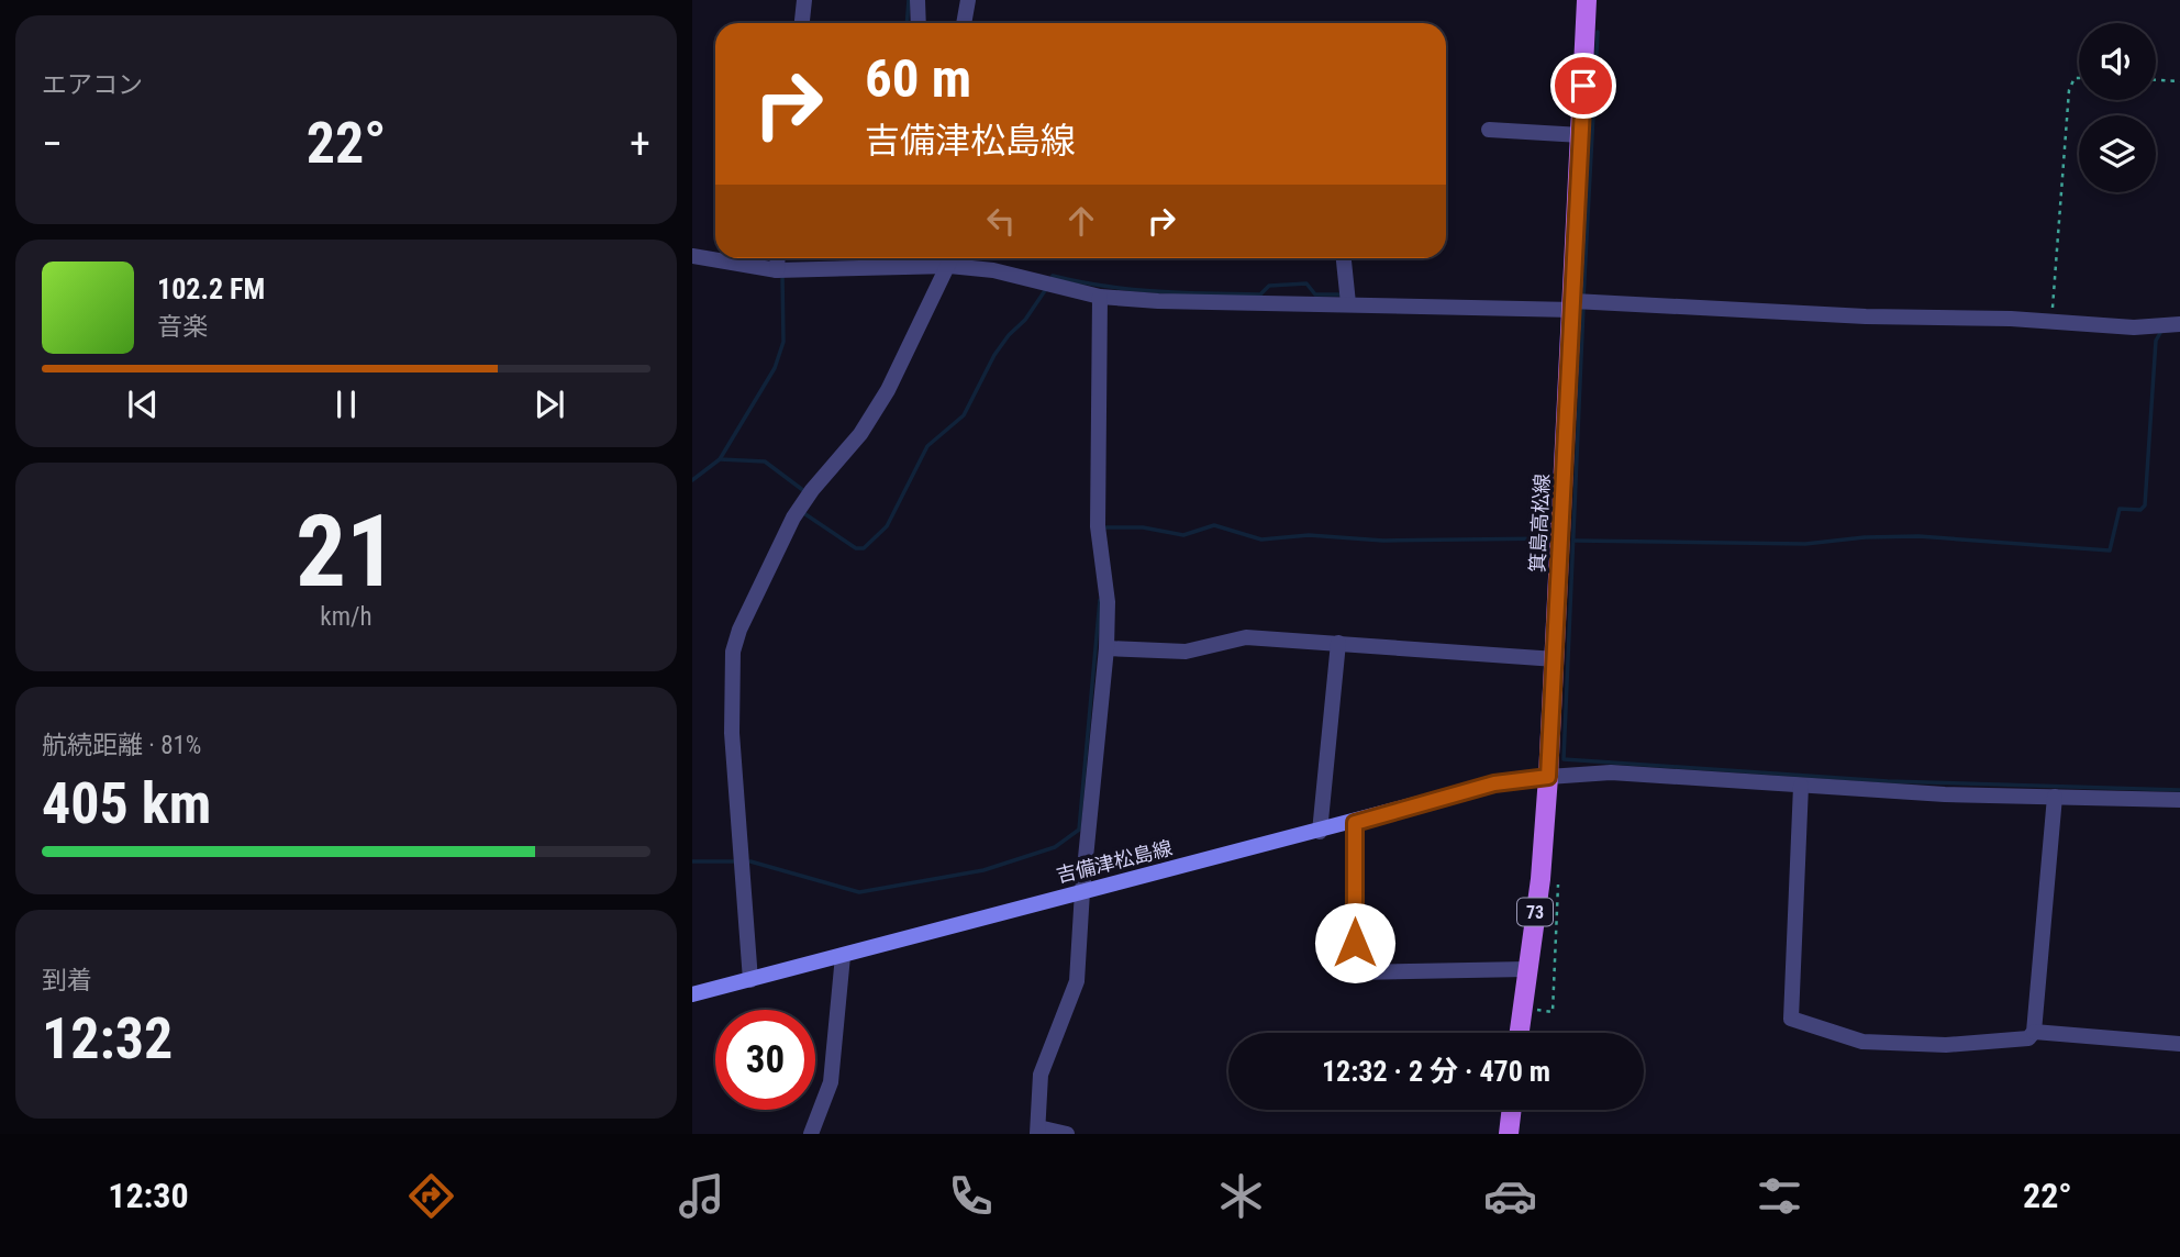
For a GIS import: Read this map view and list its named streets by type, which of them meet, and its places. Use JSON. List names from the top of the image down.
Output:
{
  "streets": {
    "main road": ["箕島高松線", "吉備津松島線", "73"]
  },
  "crossings": [
    ["箕島高松線", "吉備津松島線"]
  ],
  "page": {
    "tile": [
      "エアコン",
      ["21", "km/h"],
      ["航続距離 · 81%", "405 km"],
      ["到着", "12:32"]
    ],
    "turn": ["60 m", "吉備津松島線"],
    "heat": ["−", "22°", "+"],
    "song": ["102.2 FM", "音楽"],
    "limit": "30",
    "trip": "12:32 · 2 分 · 470 m",
    "tabs": ["12:30", "22°"]
  }
}
